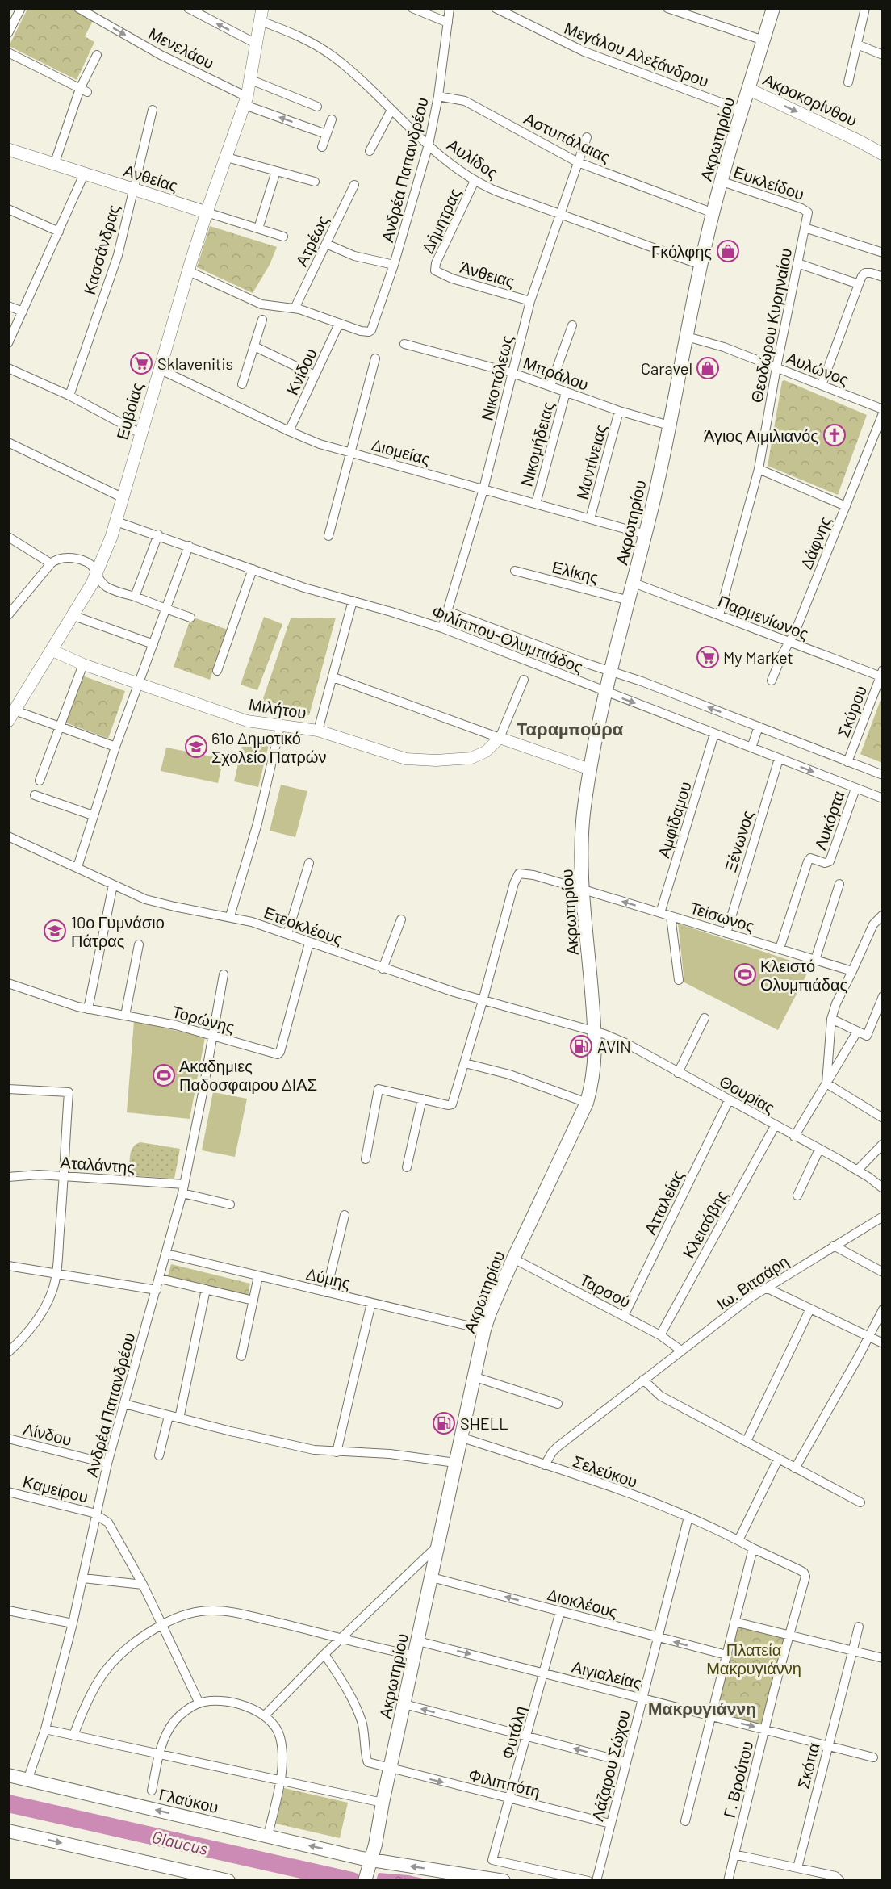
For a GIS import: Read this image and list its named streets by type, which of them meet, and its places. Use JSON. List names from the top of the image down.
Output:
{
  "streets": {
    "main road": [
      "Ακροκορίνθου",
      "Ακρωτηρίου",
      "Ανθείας",
      "Ευβοίας",
      "Γλαύκου"
    ],
    "street": [
      "Μενελάου",
      "Μεγάλου Αλεξάνδρου",
      "Αστυπάλαιας",
      "Αυλίδος",
      "Ανδρέα Παπανδρέου",
      "Ευκλείδου",
      "Δήμητρας",
      "Ατρέως",
      "Κασσάνδρας",
      "Άνθειας",
      "Θεοδώρου Κυρηναίου",
      "Αυλώνος",
      "Κνίδου",
      "Μπράλου",
      "Νικοπόλεως",
      "Νικομήδειας",
      "Διομείας",
      "Μαντίνειας",
      "Δάφνης",
      "Ελίκης",
      "Παρμενίωνος",
      "Φιλίππου-Ολυμπιάδος",
      "Μιλήτου",
      "Σκύρου",
      "Αμφίδαμου",
      "Λυκόρτα",
      "Ξένωνος",
      "Τείσωνος",
      "Ετεοκλέους",
      "Τορώνης",
      "Θουρίας",
      "Αταλάντης",
      "Ατταλείας",
      "Κλεισόβης",
      "Δύμης",
      "Ιω. Βιτσάρη",
      "Ταρσού",
      "Λίνδου",
      "Σελεύκου",
      "Καμείρου",
      "Διοκλέους",
      "Αιγιαλείας",
      "Φυτάλη",
      "Λάζαρου Σώχου",
      "Σκόπα",
      "Γ. Βρούτου",
      "Φιλιππότη"
    ]
  },
  "crossings": [
    ["Μενελάου", "Ευβοίας"],
    ["Μεγάλου Αλεξάνδρου", "Ακρωτηρίου"],
    ["Ακροκορίνθου", "Ακρωτηρίου"],
    ["Αστυπάλαιας", "Ακρωτηρίου"],
    ["Αστυπάλαιας", "Ανδρέα Παπανδρέου"],
    ["Αστυπάλαιας", "Νικοπόλεως"],
    ["Ακρωτηρίου", "Αυλίδος"],
    ["Ακρωτηρίου", "Ευκλείδου"],
    ["Ακρωτηρίου", "Αυλώνος"],
    ["Ακρωτηρίου", "Μπράλου"],
    ["Ακρωτηρίου", "Διομείας"],
    ["Ακρωτηρίου", "Ελίκης"],
    ["Ακρωτηρίου", "Παρμενίωνος"],
    ["Ακρωτηρίου", "Φιλίππου-Ολυμπιάδος"],
    ["Ακρωτηρίου", "Τείσωνος"],
    ["Ακρωτηρίου", "Ετεοκλέους"],
    ["Ακρωτηρίου", "Θουρίας"],
    ["Ακρωτηρίου", "Δύμης"],
    ["Ακρωτηρίου", "Ταρσού"],
    ["Ακρωτηρίου", "Σελεύκου"],
    ["Ακρωτηρίου", "Διοκλέους"],
    ["Ακρωτηρίου", "Αιγιαλείας"],
    ["Ακρωτηρίου", "Φιλιππότη"],
    ["Ακρωτηρίου", "Γλαύκου"],
    ["Αυλίδος", "Ανδρέα Παπανδρέου"],
    ["Αυλίδος", "Δήμητρας"],
    ["Αυλίδος", "Νικοπόλεως"],
    ["Αυλίδος", "Ευβοίας"],
    ["Ανδρέα Παπανδρέου", "Κνίδου"],
    ["Ανδρέα Παπανδρέου", "Τορώνης"],
    ["Ανδρέα Παπανδρέου", "Αταλάντης"],
    ["Ανδρέα Παπανδρέου", "Δύμης"],
    ["Ανδρέα Παπανδρέου", "Λίνδου"],
    ["Ανδρέα Παπανδρέου", "Καμείρου"],
    ["Ανδρέα Παπανδρέου", "Γλαύκου"],
    ["Ανθείας", "Κασσάνδρας"],
    ["Ανθείας", "Ευβοίας"],
    ["Ευκλείδου", "Θεοδώρου Κυρηναίου"],
    ["Δήμητρας", "Άνθειας"],
    ["Άνθειας", "Νικοπόλεως"],
    ["Θεοδώρου Κυρηναίου", "Αυλώνος"],
    ["Θεοδώρου Κυρηναίου", "Παρμενίωνος"],
    ["Αυλώνος", "Δάφνης"],
    ["Κνίδου", "Διομείας"],
    ["Μπράλου", "Νικοπόλεως"],
    ["Μπράλου", "Νικομήδειας"],
    ["Μπράλου", "Μαντίνειας"],
    ["Νικοπόλεως", "Διομείας"],
    ["Νικοπόλεως", "Φιλίππου-Ολυμπιάδος"],
    ["Ευβοίας", "Διομείας"],
    ["Ευβοίας", "Φιλίππου-Ολυμπιάδος"],
    ["Ευβοίας", "Μιλήτου"],
    ["Νικομήδειας", "Διομείας"],
    ["Διομείας", "Μαντίνειας"],
    ["Δάφνης", "Παρμενίωνος"],
    ["Παρμενίωνος", "Σκύρου"],
    ["Φιλίππου-Ολυμπιάδος", "Σκύρου"],
    ["Φιλίππου-Ολυμπιάδος", "Αμφίδαμου"],
    ["Φιλίππου-Ολυμπιάδος", "Λυκόρτα"],
    ["Φιλίππου-Ολυμπιάδος", "Ξένωνος"],
    ["Αμφίδαμου", "Τείσωνος"],
    ["Λυκόρτα", "Τείσωνος"],
    ["Ξένωνος", "Τείσωνος"],
    ["Τείσωνος", "Ετεοκλέους"],
    ["Ετεοκλέους", "Τορώνης"],
    ["Ετεοκλέους", "Θουρίας"],
    ["Θουρίας", "Ατταλείας"],
    ["Θουρίας", "Κλεισόβης"],
    ["Ατταλείας", "Ταρσού"],
    ["Κλεισόβης", "Ταρσού"],
    ["Ιω. Βιτσάρη", "Ταρσού"],
    ["Ιω. Βιτσάρη", "Σελεύκου"],
    ["Σελεύκου", "Λάζαρου Σώχου"],
    ["Σελεύκου", "Γ. Βρούτου"],
    ["Διοκλέους", "Φυτάλη"],
    ["Διοκλέους", "Λάζαρου Σώχου"],
    ["Αιγιαλείας", "Φυτάλη"],
    ["Αιγιαλείας", "Λάζαρου Σώχου"],
    ["Αιγιαλείας", "Σκόπα"],
    ["Αιγιαλείας", "Γ. Βρούτου"],
    ["Φυτάλη", "Φιλιππότη"],
    ["Λάζαρου Σώχου", "Φιλιππότη"]
  ],
  "one_way": ["Ακροκορίνθου", "Διοκλέους"],
  "districts": ["Ταραμπούρα", "Μακρυγιάννη"],
  "water": ["Glaucus"],
  "parks": ["Πλατεία Μακρυγιάννη"],
  "places": {
    "shop": ["Γκόλφης", "Caravel"],
    "supermarket": ["Sklavenitis", "My Market"],
    "church": ["Άγιος Αιμιλιανός"],
    "school or university": ["61ο Δημοτικό Σχολείο Πατρών", "10ο Γυμνάσιο Πάτρας"],
    "sports": ["Κλειστό Ολυμπιάδας", "Ακαδημιες Παδοσφαιρου ΔΙΑΣ"],
    "fuel station": ["AVIN", "SHELL"]
  }
}
